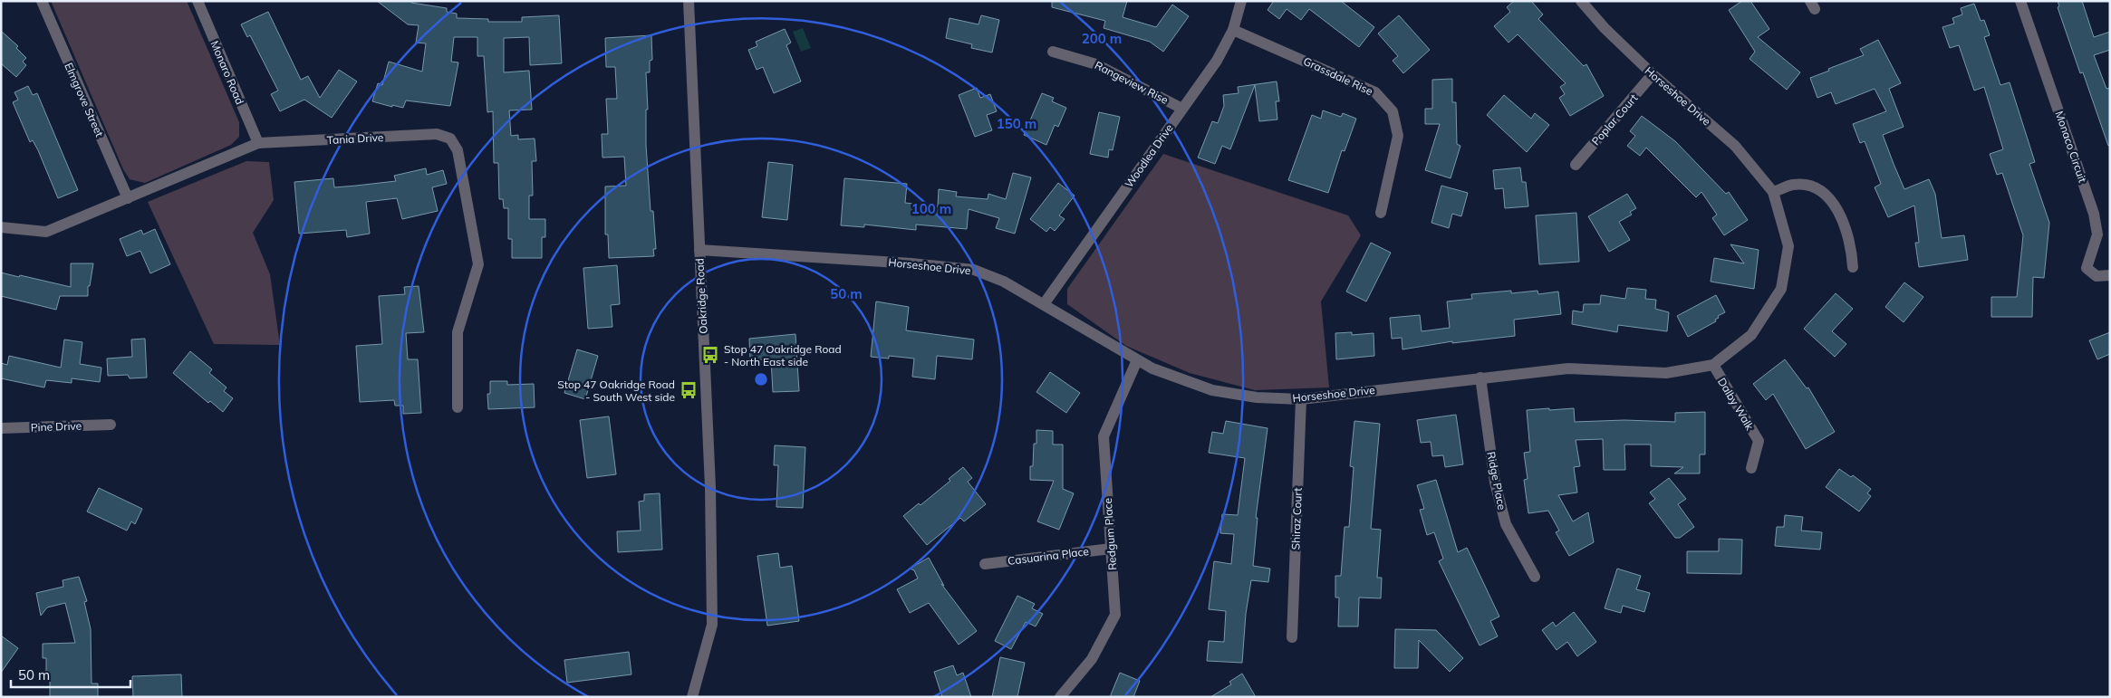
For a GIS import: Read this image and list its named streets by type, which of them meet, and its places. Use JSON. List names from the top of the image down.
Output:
{
  "streets": {
    "street": [
      "Monaro Road",
      "Grassdale Rise",
      "Rangeview Rise",
      "Horseshoe Drive",
      "Elmgrove Street",
      "Poplar Court",
      "Tania Drive",
      "Monaco Circuit",
      "Woodlea Drive",
      "Oakridge Road",
      "Dalby Walk",
      "Pine Drive",
      "Ridge Place",
      "Shiraz Court",
      "Redgum Place",
      "Casuarina Place"
    ]
  },
  "crossings": [
    ["Monaro Road", "Tania Drive"],
    ["Grassdale Rise", "Woodlea Drive"],
    ["Rangeview Rise", "Woodlea Drive"],
    ["Horseshoe Drive", "Poplar Court"],
    ["Horseshoe Drive", "Woodlea Drive"],
    ["Horseshoe Drive", "Oakridge Road"],
    ["Horseshoe Drive", "Dalby Walk"],
    ["Horseshoe Drive", "Ridge Place"],
    ["Horseshoe Drive", "Shiraz Court"],
    ["Horseshoe Drive", "Redgum Place"],
    ["Elmgrove Street", "Tania Drive"],
    ["Redgum Place", "Casuarina Place"]
  ],
  "places": {
    "bus stop": ["Stop 47 Oakridge Road - North East side", "Stop 47 Oakridge Road - South West side"]
  },
  "scale_bar": "50 m",
  "rings": [
    "200 m",
    "150 m",
    "100 m",
    "50 m"
  ]
}
